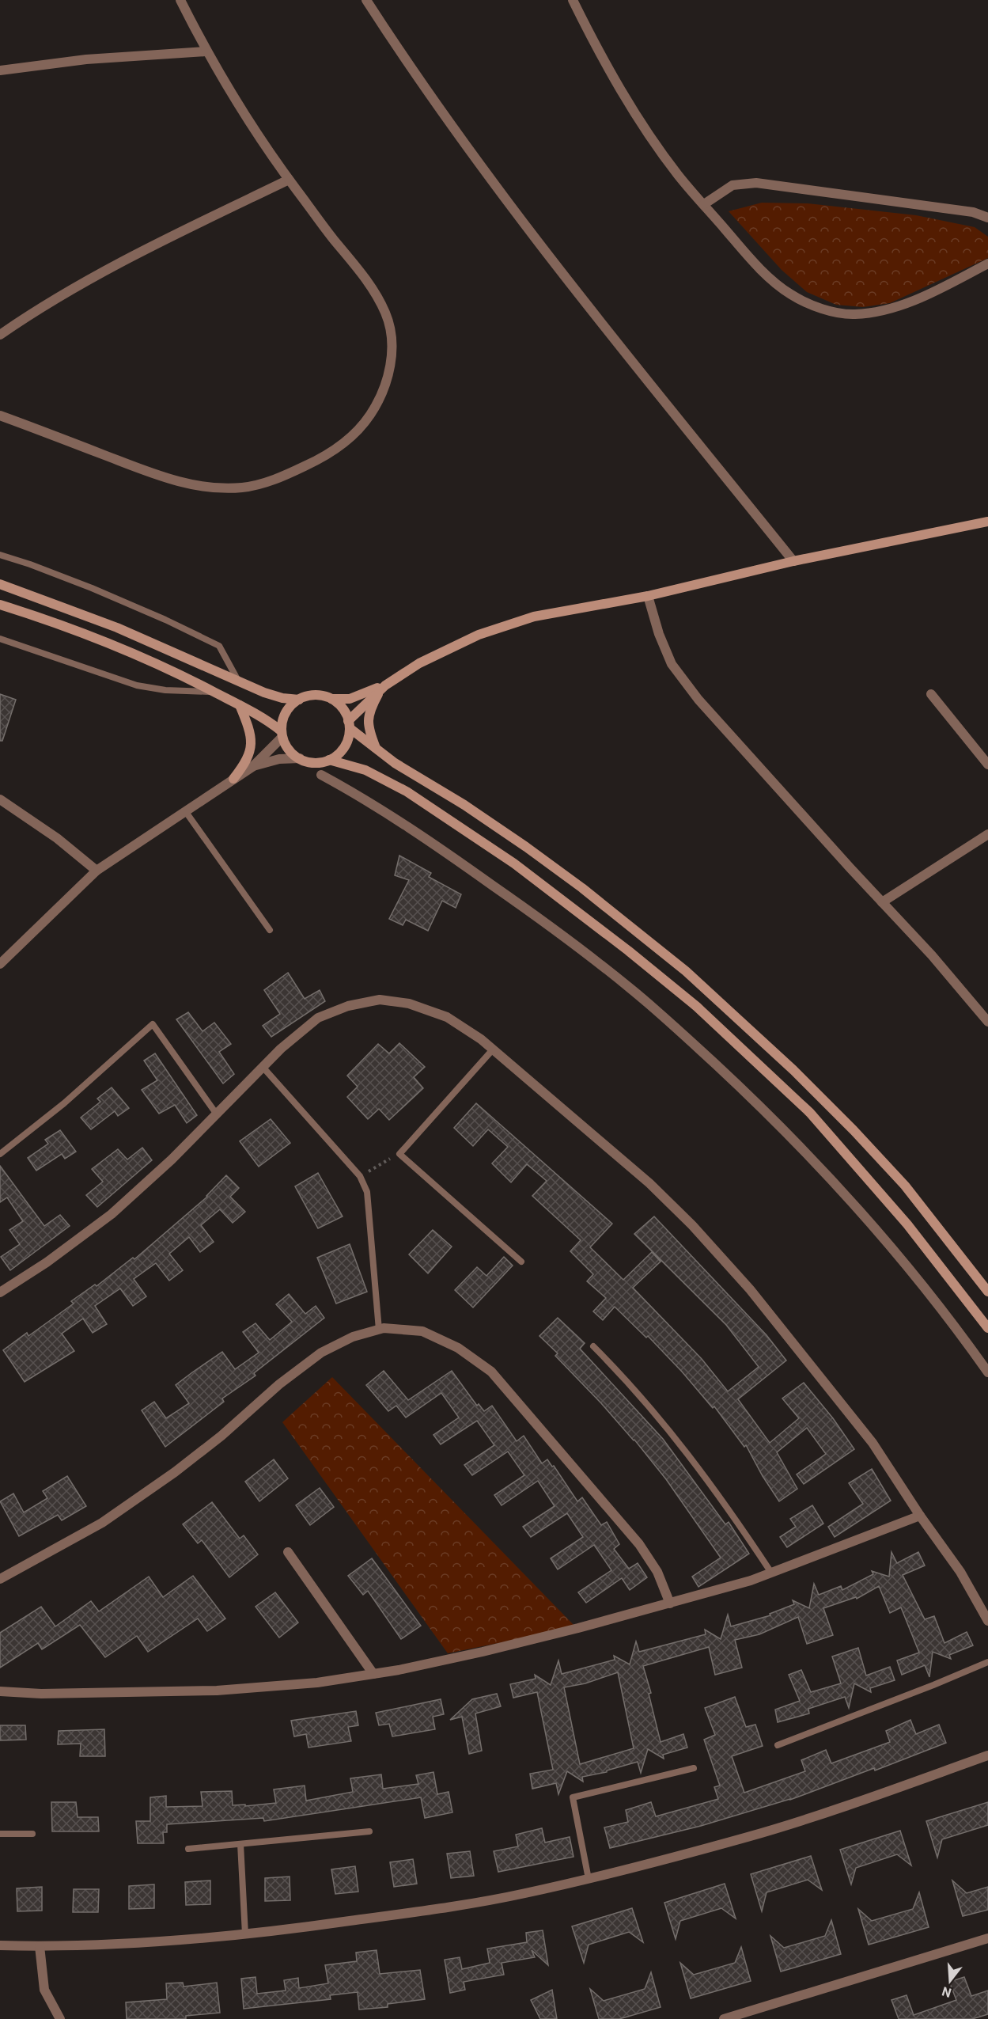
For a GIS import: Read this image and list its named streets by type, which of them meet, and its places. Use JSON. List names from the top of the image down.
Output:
{
  "north": "bottom"
}
